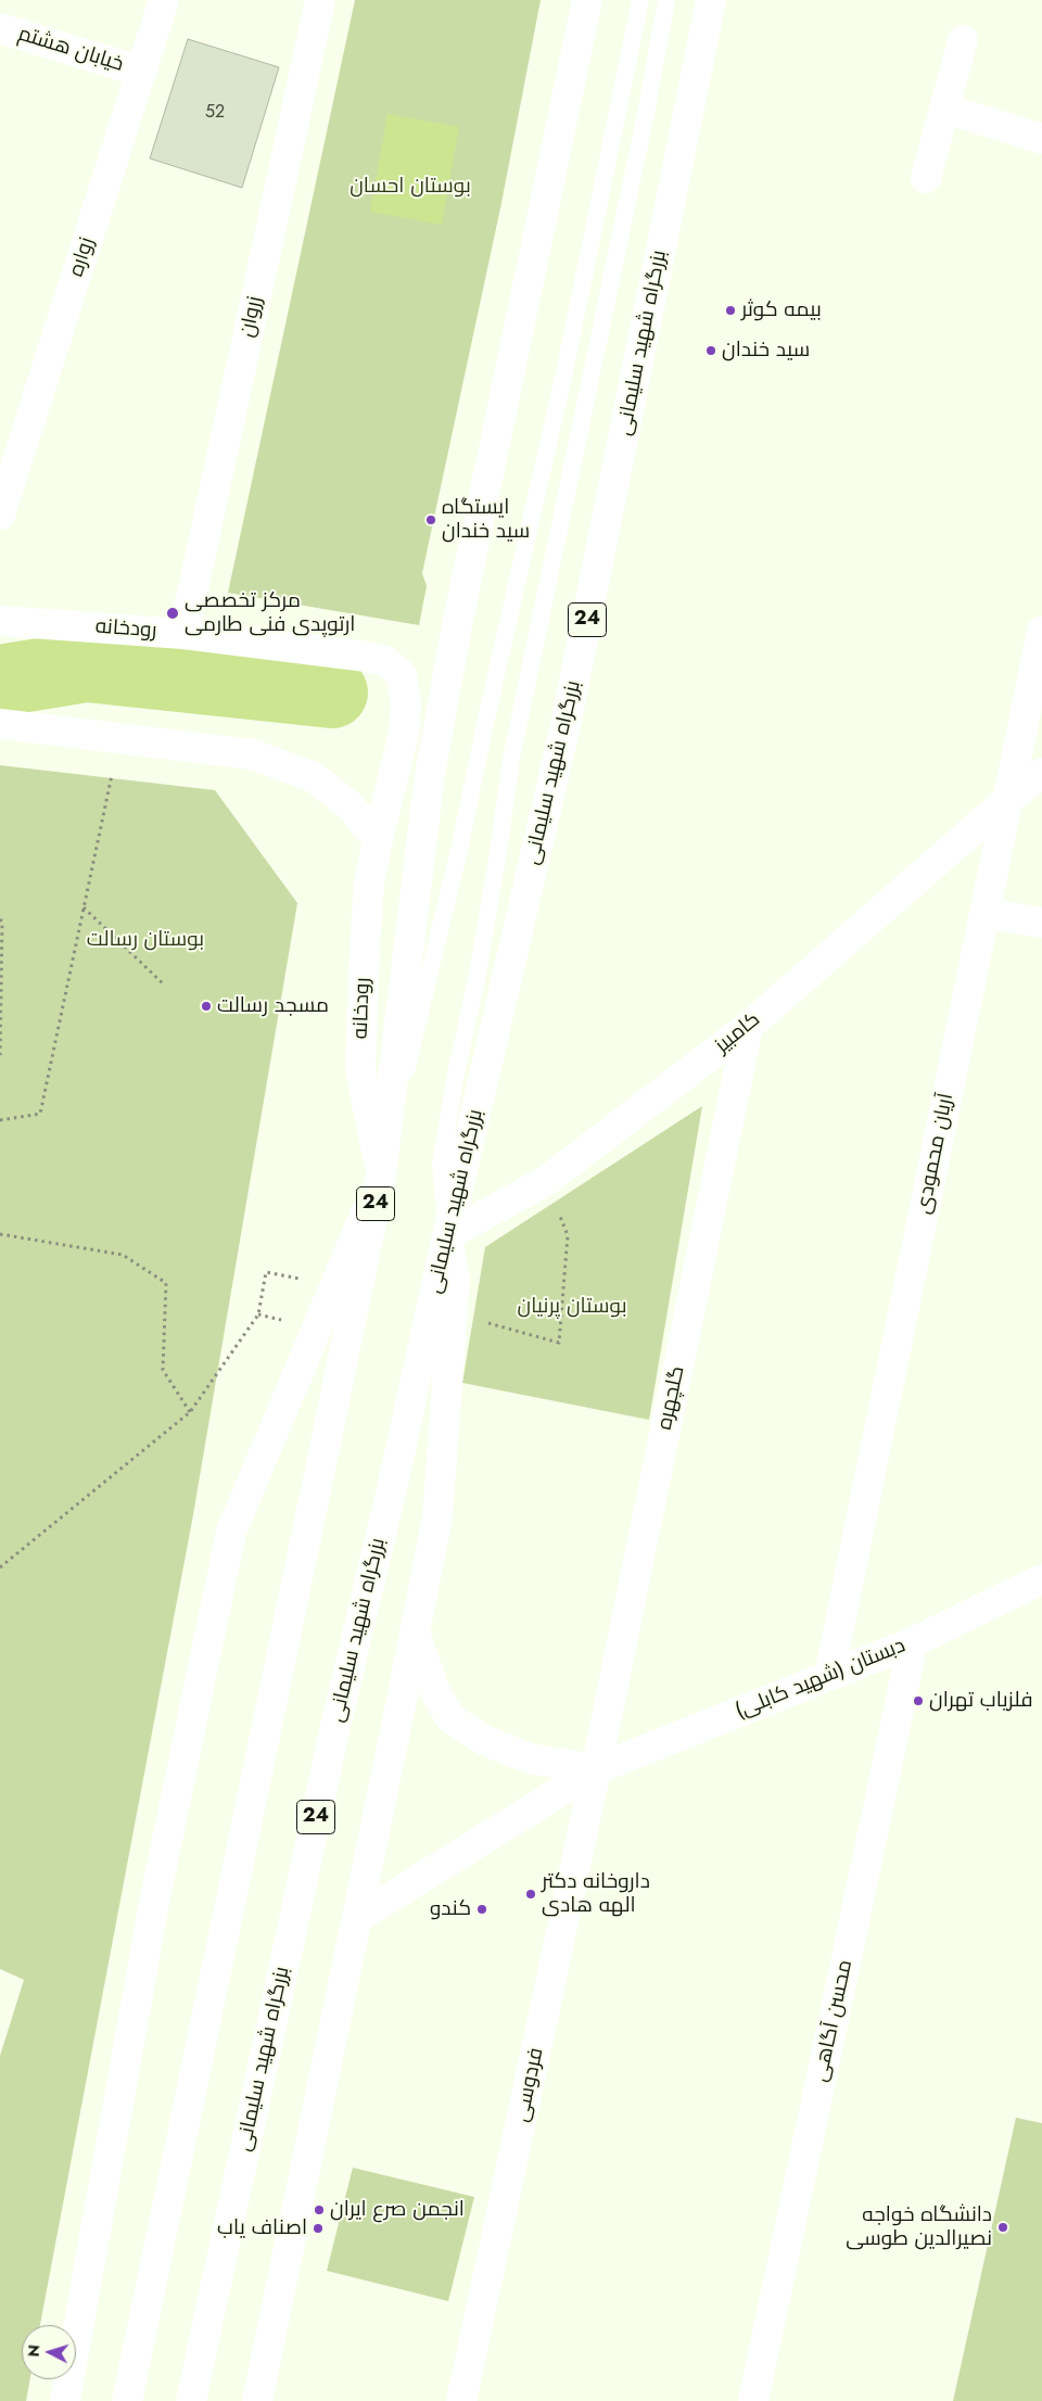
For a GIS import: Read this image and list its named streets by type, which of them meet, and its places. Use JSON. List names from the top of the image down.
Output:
{
  "streets": {
    "main road": [
      "خیابان هشتم",
      "زواره",
      "زروان",
      "بزرگراه شهید سلیمانی",
      "24",
      "رودخانه",
      "کامبیز",
      "آریان محمودی",
      "گلچهره",
      "دبستان (شهید کابلی)",
      "محسن آگاهی",
      "فردوسی"
    ]
  },
  "crossings": [
    ["خیابان هشتم", "زواره"],
    ["زروان", "رودخانه"],
    ["بزرگراه شهید سلیمانی", "کامبیز"],
    ["24", "رودخانه"],
    ["کامبیز", "آریان محمودی"],
    ["کامبیز", "گلچهره"],
    ["آریان محمودی", "دبستان (شهید کابلی)"],
    ["گلچهره", "دبستان (شهید کابلی)"],
    ["گلچهره", "فردوسی"],
    ["دبستان (شهید کابلی)", "محسن آگاهی"],
    ["دبستان (شهید کابلی)", "فردوسی"]
  ],
  "parks": ["بوستان احسان", "بوستان رسالت", "بوستان پرنیان"],
  "places": [
    "بیمه کوثر",
    "سید خندان",
    "ایستگاه سید خندان",
    "مرکز تخصصی ارتوپدی فنی طارمی",
    "مسجد رسالت",
    "فلزیاب تهران",
    "داروخانه دکتر الهه هادی",
    "کندو",
    "انجمن صرع ایران",
    "دانشگاه خواجه نصیرالدین طوسی",
    "اصناف یاب"
  ],
  "house_numbers": ["52"],
  "north": "left"
}
